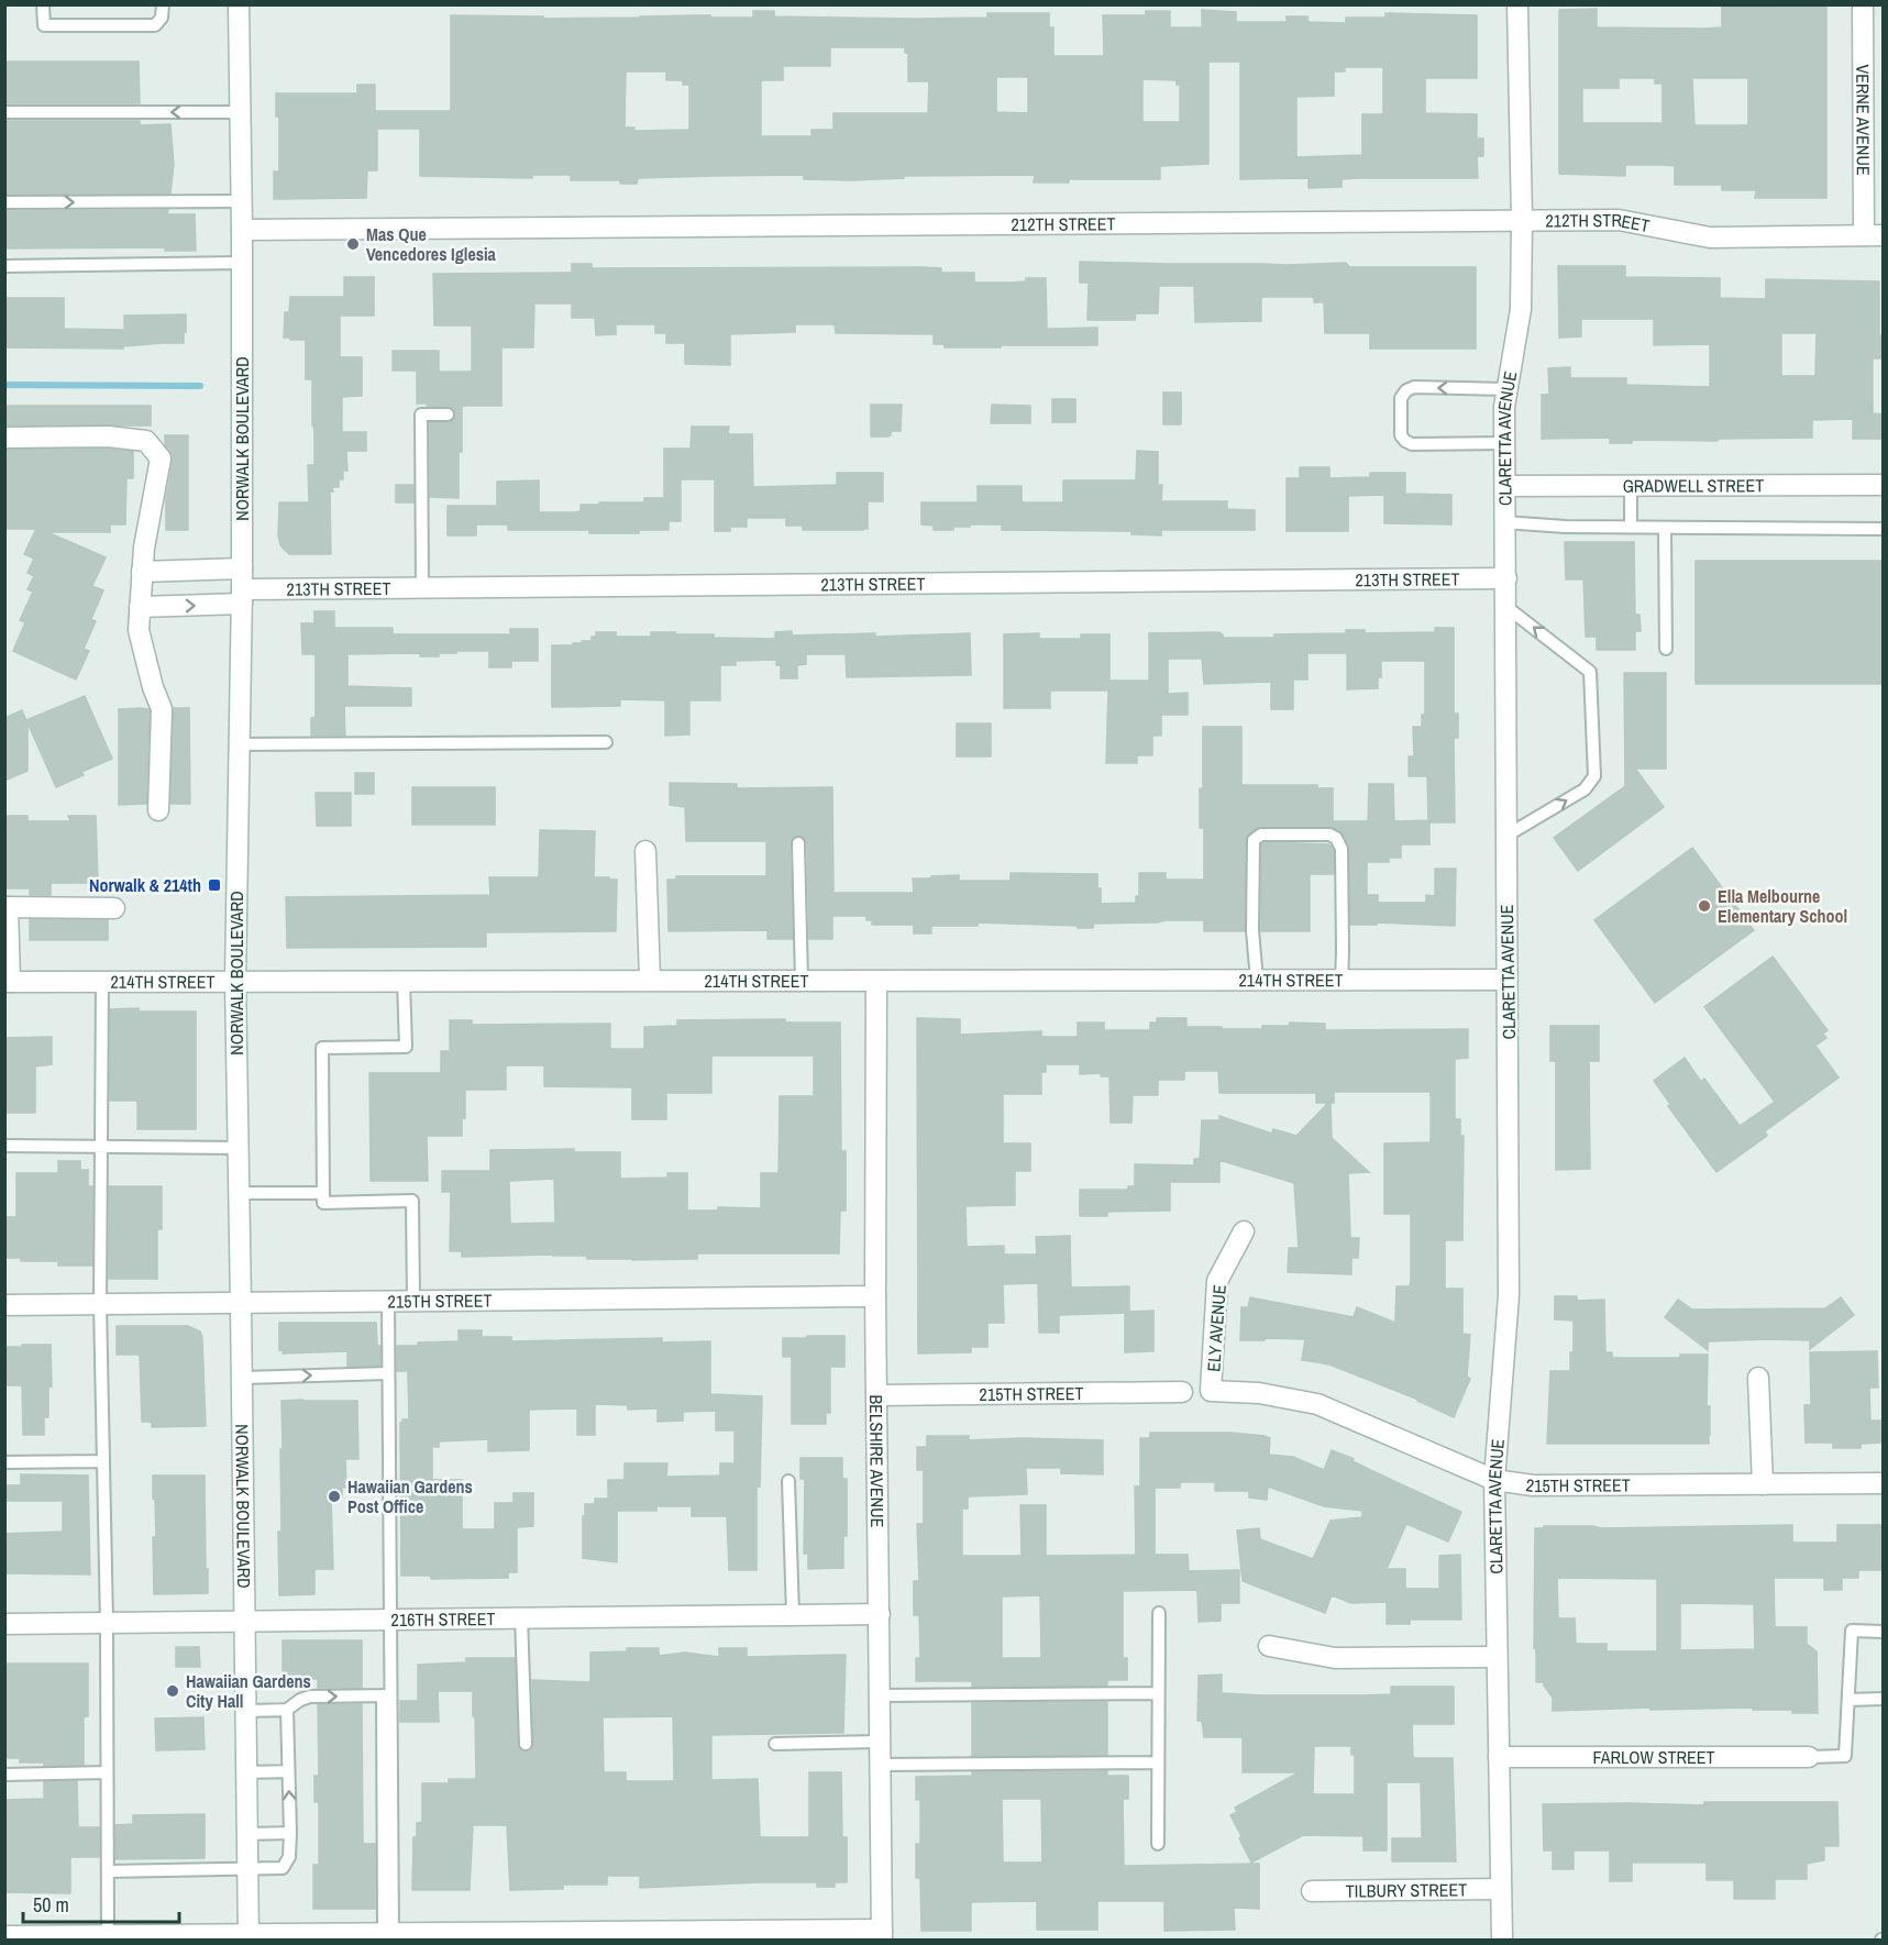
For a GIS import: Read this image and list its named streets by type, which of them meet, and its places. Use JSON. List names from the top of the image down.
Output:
{
  "streets": {
    "street": [
      "VERNE AVENUE",
      "212TH STREET",
      "CLARETTA AVENUE",
      "NORWALK BOULEVARD",
      "GRADWELL STREET",
      "213TH STREET",
      "214TH STREET",
      "215TH STREET",
      "ELY AVENUE",
      "BELSHIRE AVENUE",
      "216TH STREET",
      "FARLOW STREET",
      "TILBURY STREET"
    ]
  },
  "crossings": [
    ["VERNE AVENUE", "212TH STREET"],
    ["212TH STREET", "CLARETTA AVENUE"],
    ["212TH STREET", "NORWALK BOULEVARD"],
    ["CLARETTA AVENUE", "GRADWELL STREET"],
    ["CLARETTA AVENUE", "213TH STREET"],
    ["CLARETTA AVENUE", "214TH STREET"],
    ["CLARETTA AVENUE", "215TH STREET"],
    ["CLARETTA AVENUE", "FARLOW STREET"],
    ["CLARETTA AVENUE", "TILBURY STREET"],
    ["NORWALK BOULEVARD", "213TH STREET"],
    ["NORWALK BOULEVARD", "214TH STREET"],
    ["NORWALK BOULEVARD", "215TH STREET"],
    ["NORWALK BOULEVARD", "216TH STREET"],
    ["214TH STREET", "BELSHIRE AVENUE"],
    ["215TH STREET", "ELY AVENUE"],
    ["215TH STREET", "BELSHIRE AVENUE"],
    ["BELSHIRE AVENUE", "216TH STREET"]
  ],
  "places": {
    "other": [
      "Mas Que Vencedores Iglesia",
      "Ella Melbourne Elementary School",
      "Hawaiian Gardens Post Office",
      "Hawaiian Gardens City Hall"
    ],
    "transit": ["Norwalk & 214th"]
  },
  "scale_bar": "50 m"
}
